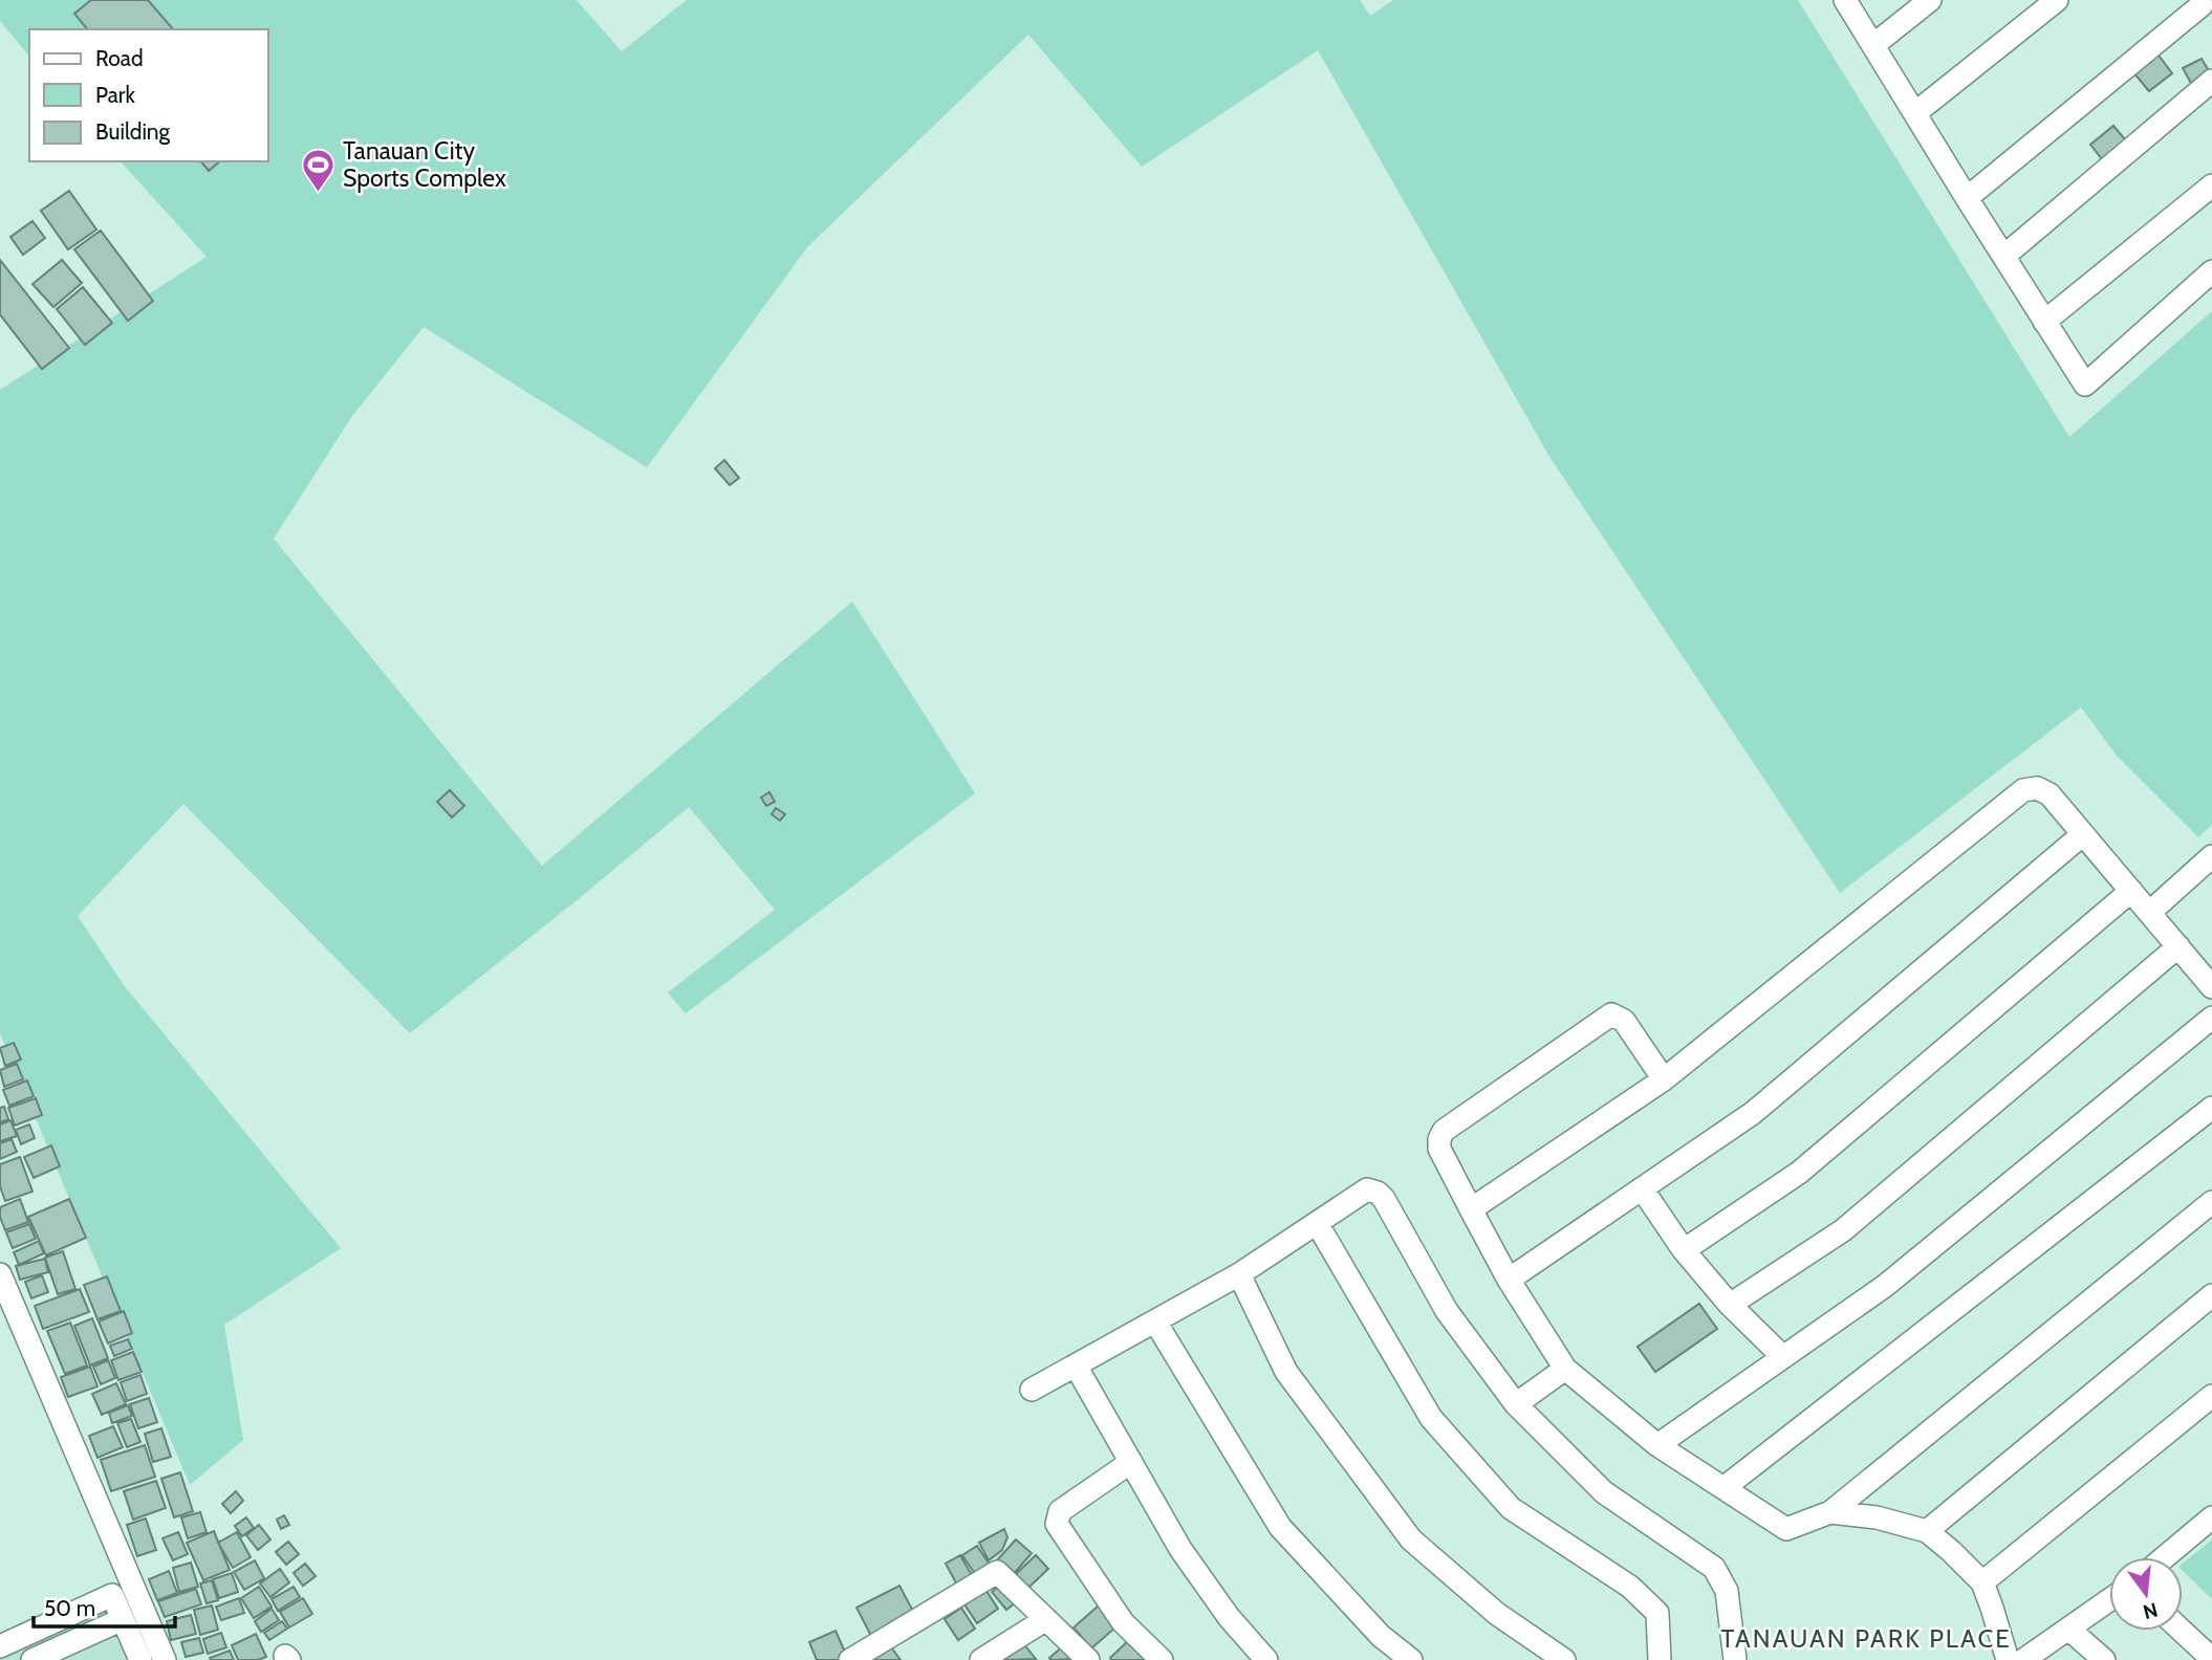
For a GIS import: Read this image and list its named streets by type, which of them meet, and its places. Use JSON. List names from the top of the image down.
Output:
{
  "districts": ["TANAUAN PARK PLACE"],
  "places": {
    "sports": ["Tanauan City Sports Complex"]
  },
  "legend": ["Road", "Park", "Building"],
  "scale_bar": "50 m",
  "north": "bottom"
}
